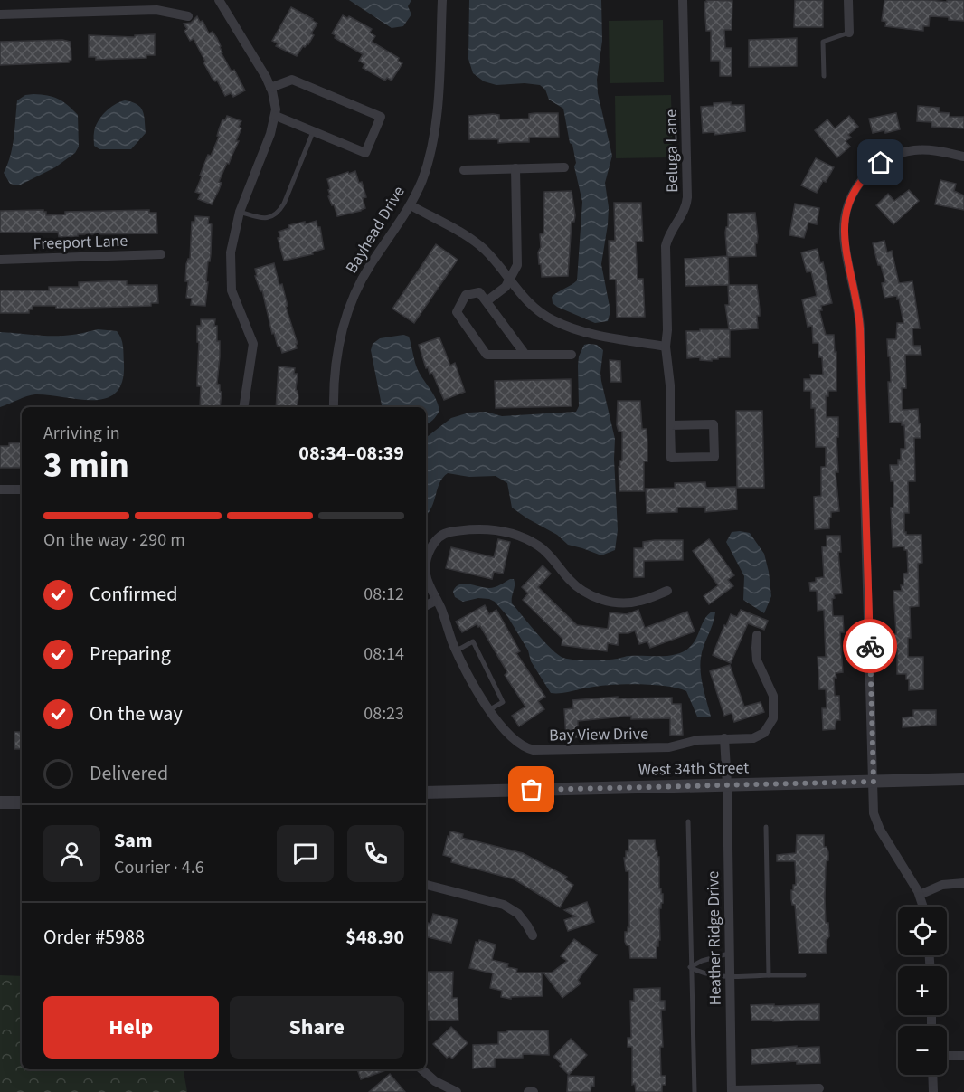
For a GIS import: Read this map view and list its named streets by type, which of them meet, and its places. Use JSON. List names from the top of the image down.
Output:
{
  "streets": {
    "street": [
      "Beluga Lane",
      "Bayhead Drive",
      "Freeport Lane",
      "Bay View Drive",
      "West 34th Street",
      "Heather Ridge Drive"
    ]
  },
  "crossings": [
    ["West 34th Street", "Heather Ridge Drive"]
  ],
  "page": {
    "heading": ["3 min", "Arriving in", "08:34–08:39"],
    "panel": [
      "Sam",
      "Courier · 4.6",
      "Order #5988",
      "$48.90"
    ],
    "bar": "On the way · 290 m",
    "list": [
      ["Confirmed", "08:12"],
      ["Preparing", "08:14"],
      ["On the way", "08:23"],
      "Delivered"
    ],
    "map_buttons": ["+", "−"],
    "buttons": ["Help", "Share"]
  }
}
